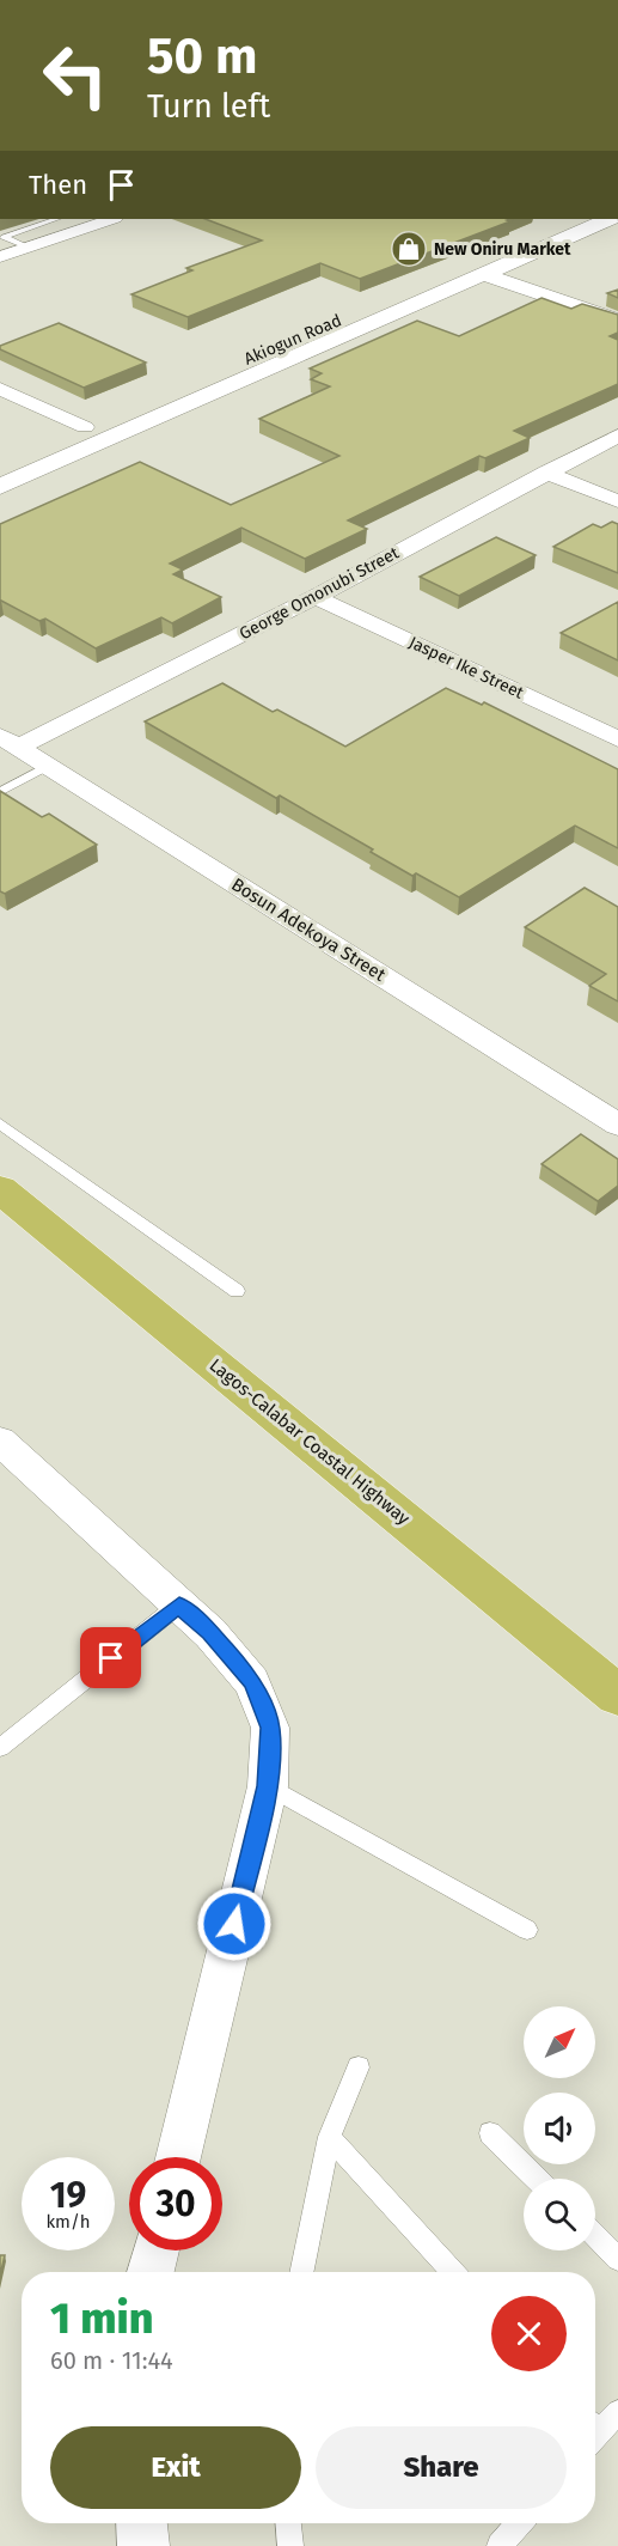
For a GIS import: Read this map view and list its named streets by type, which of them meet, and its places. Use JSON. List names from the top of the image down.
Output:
{
  "streets": {
    "highway": ["Lagos-Calabar Coastal Highway"],
    "street": [
      "Akiogun Road",
      "George Omonubi Street",
      "Jasper Ike Street",
      "Bosun Adekoya Street"
    ]
  },
  "crossings": [
    ["George Omonubi Street", "Jasper Ike Street"],
    ["George Omonubi Street", "Bosun Adekoya Street"]
  ],
  "places": {
    "shop": ["New Oniru Market"]
  },
  "north": "top right",
  "page": {
    "turn": ["50 m", "Turn left"],
    "then": "Then",
    "speed": "19 km/h",
    "limit": "30",
    "heading": ["1 min", "60 m · 11:44"],
    "buttons": ["Exit", "Share"]
  }
}
